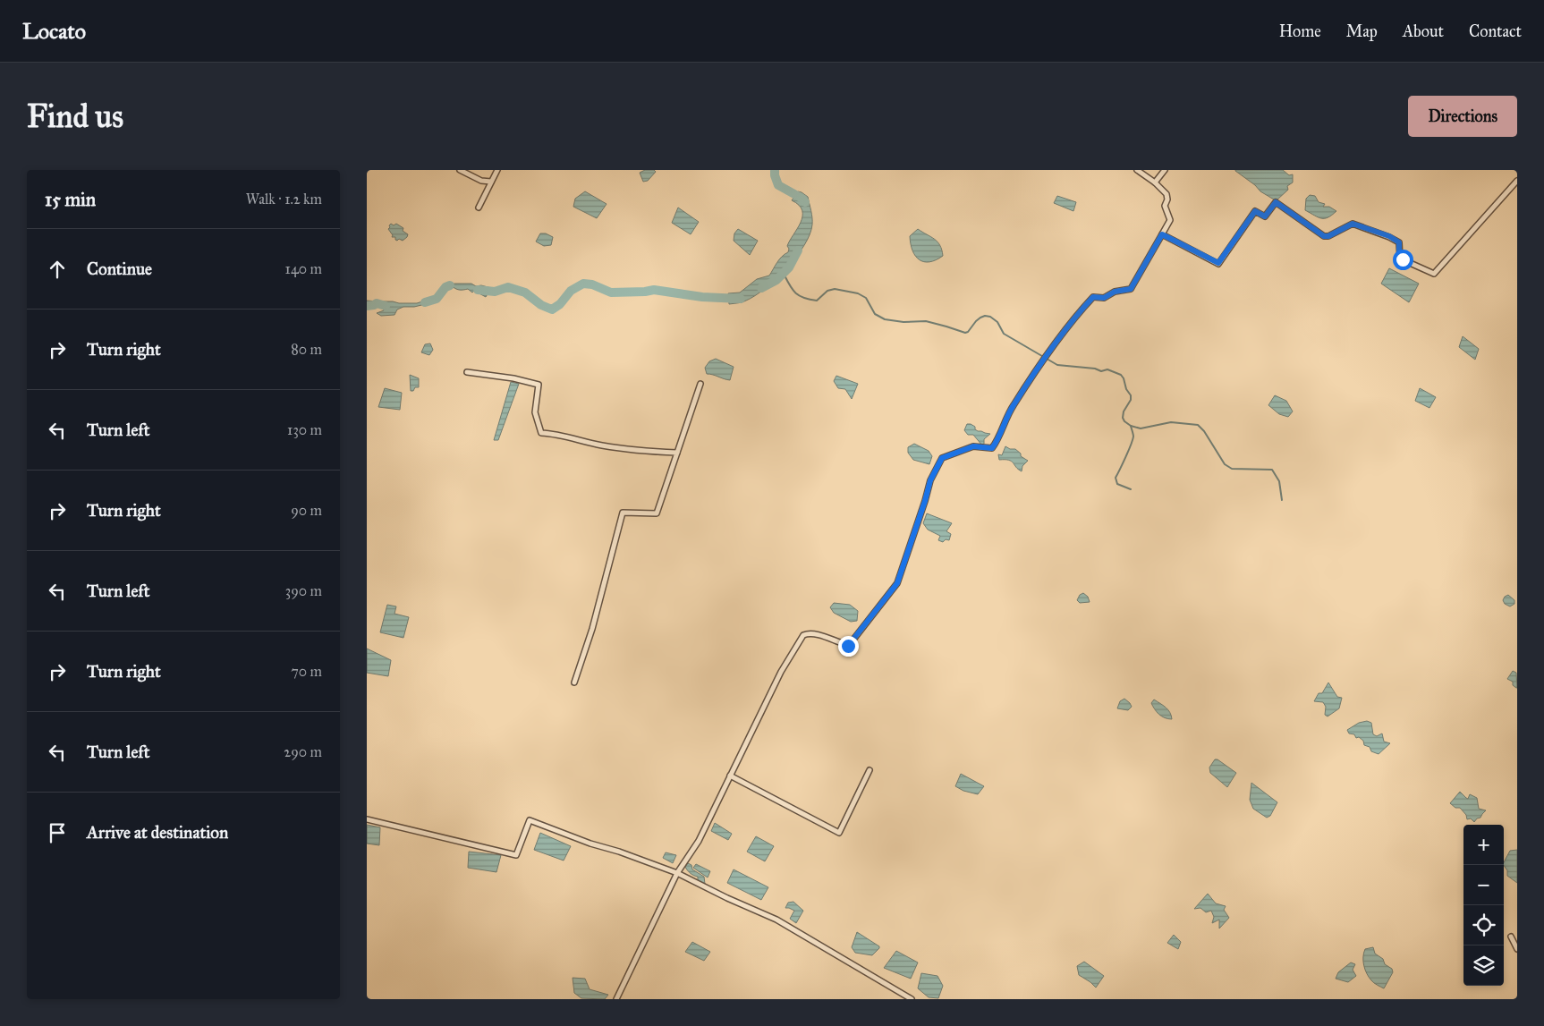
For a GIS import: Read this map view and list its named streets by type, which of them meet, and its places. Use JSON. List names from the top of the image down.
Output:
{
  "page": {
    "header": "Locato",
    "nav": [
      "Home",
      "Map",
      "About",
      "Contact"
    ],
    "buttons": "Directions",
    "title": "Find us",
    "heading": ["15 min", "Walk · 1.2 km"],
    "list": [
      ["Continue", "140 m"],
      ["Turn right", "80 m"],
      ["Turn left", "130 m"],
      ["Turn right", "90 m"],
      ["Turn left", "390 m"],
      ["Turn right", "70 m"],
      ["Turn left", "290 m"],
      "Arrive at destination"
    ],
    "map_buttons": ["+", "−"]
  }
}
